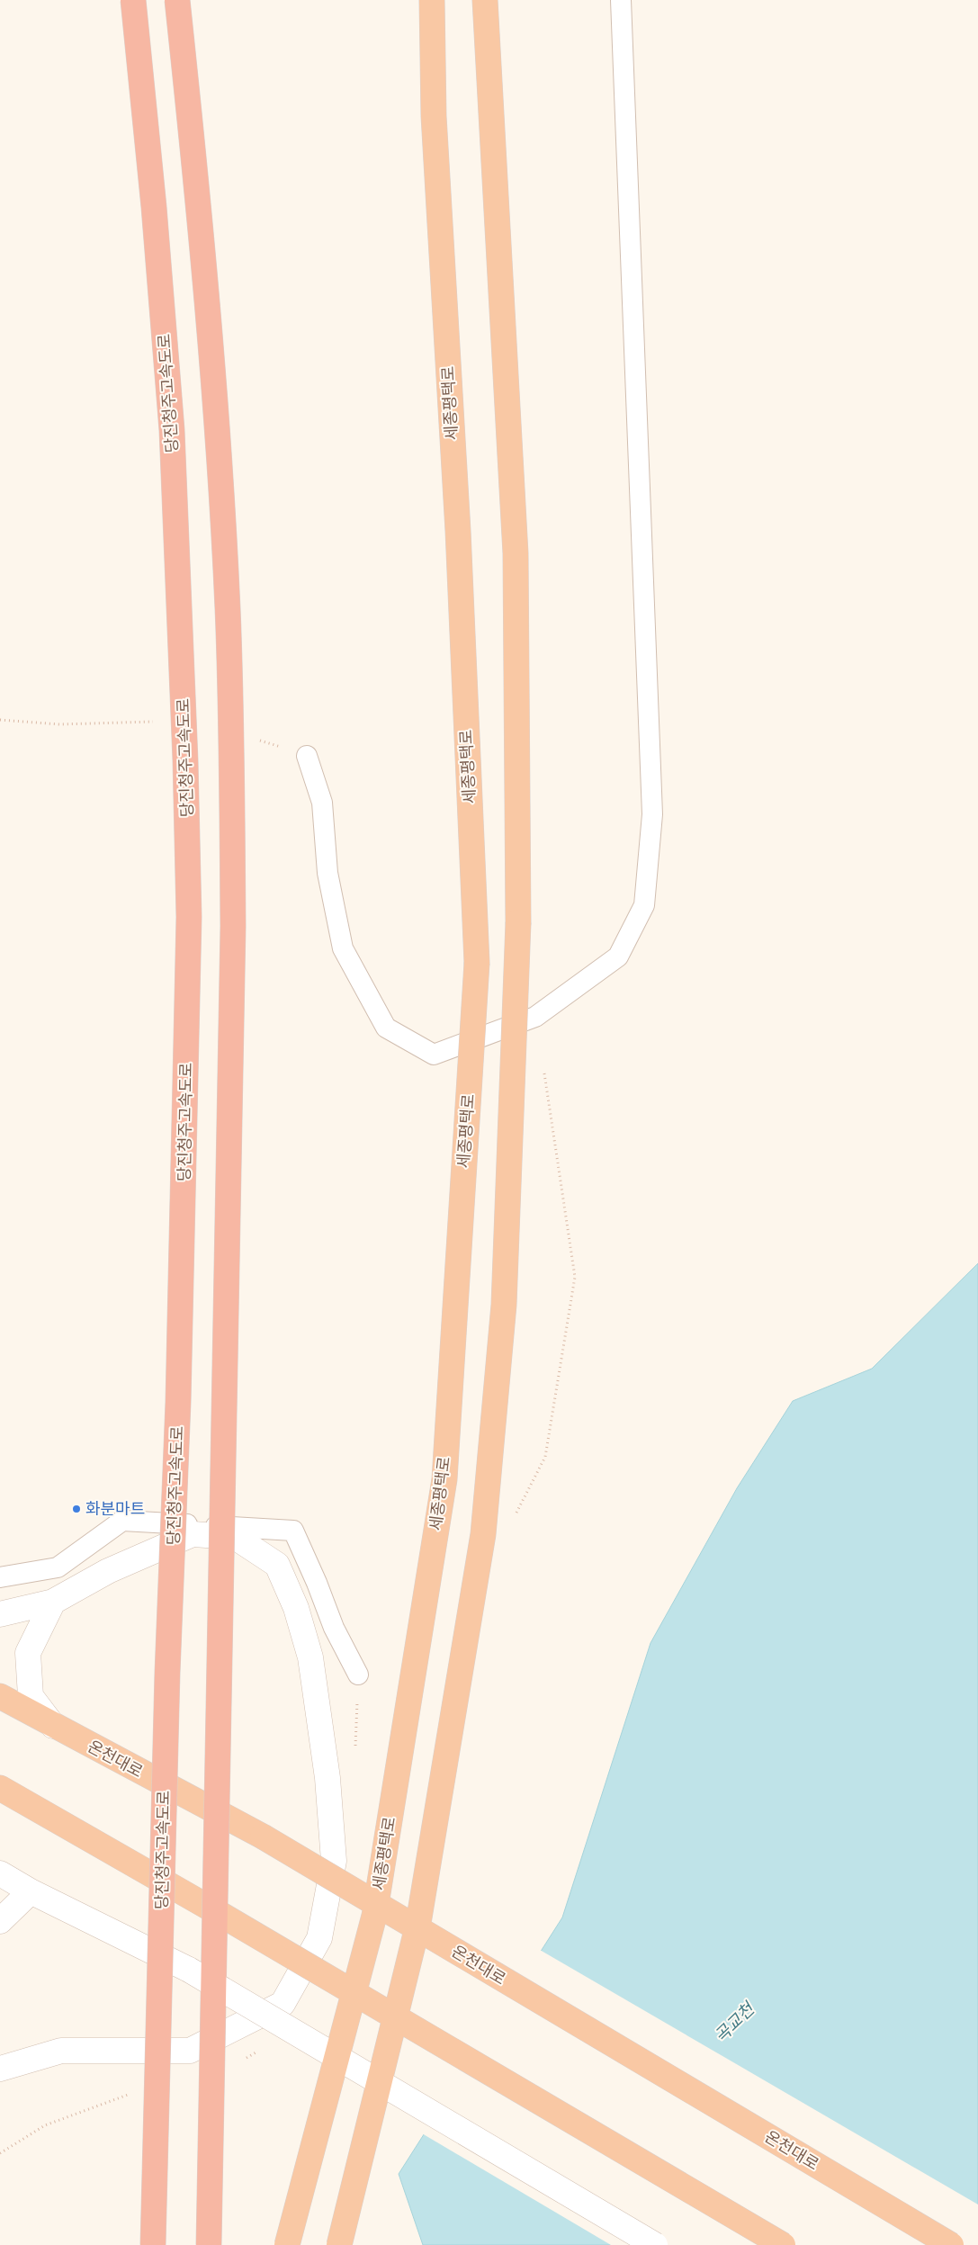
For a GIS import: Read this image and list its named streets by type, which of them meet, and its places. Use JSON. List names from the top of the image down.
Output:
{
  "streets": {
    "highway": ["당진청주고속도로", "세종평택로", "온천대로"]
  },
  "water": ["곡교천"],
  "places": ["화분마트"]
}
